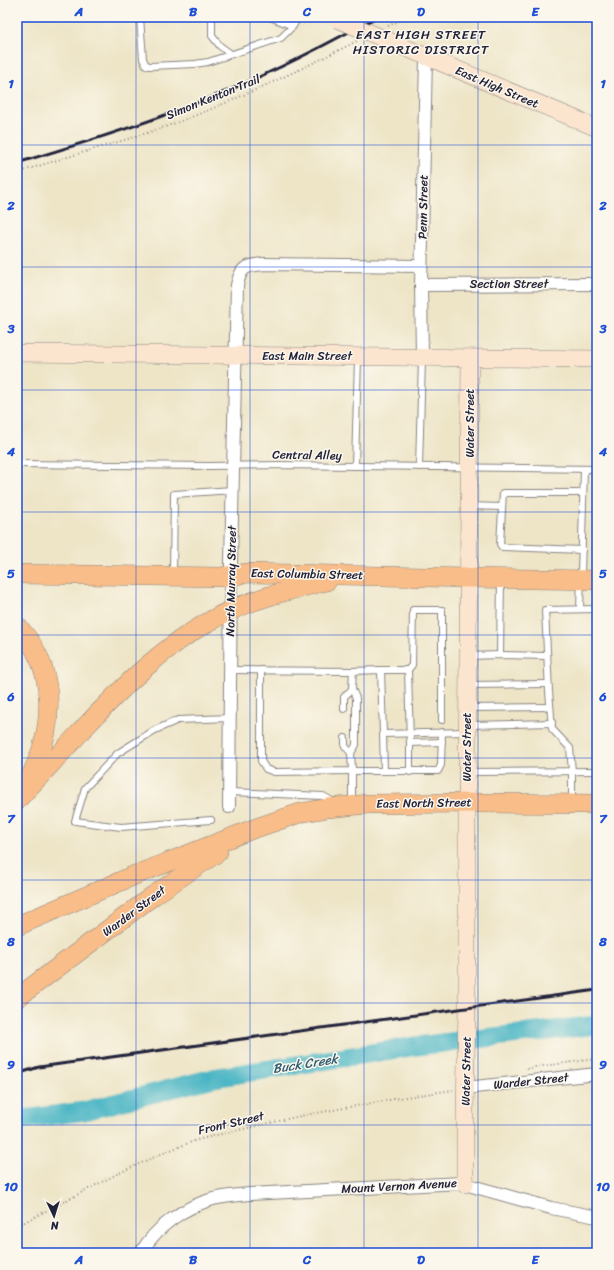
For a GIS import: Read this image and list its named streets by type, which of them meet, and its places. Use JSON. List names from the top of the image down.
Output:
{
  "streets": {
    "main road": ["East Columbia Street", "East North Street", "Warder Street"],
    "street": [
      "East High Street",
      "Penn Street",
      "Section Street",
      "East Main Street",
      "Water Street",
      "North Murray Street",
      "Mount Vernon Avenue"
    ],
    "lane": ["Central Alley"],
    "path": ["Simon Kenton Trail", "Front Street"]
  },
  "crossings": [
    ["East High Street", "Penn Street"],
    ["Penn Street", "Section Street"],
    ["Penn Street", "East Main Street"],
    ["Penn Street", "North Murray Street"],
    ["East Main Street", "Water Street"],
    ["East Main Street", "North Murray Street"],
    ["Water Street", "Central Alley"],
    ["Water Street", "East Columbia Street"],
    ["Water Street", "East North Street"],
    ["Water Street", "Warder Street"],
    ["Water Street", "Front Street"],
    ["Water Street", "Mount Vernon Avenue"],
    ["Central Alley", "North Murray Street"],
    ["East Columbia Street", "North Murray Street"],
    ["East North Street", "Warder Street"],
    ["Warder Street", "Front Street"]
  ],
  "districts": ["EAST HIGH STREET HISTORIC DISTRICT"],
  "water": ["Buck Creek"],
  "north": "bottom",
  "grid": {
    "columns": [
      "A",
      "B",
      "C",
      "D",
      "E"
    ],
    "rows": [
      "1",
      "2",
      "3",
      "4",
      "5",
      "6",
      "7",
      "8",
      "9",
      "10"
    ]
  }
}
